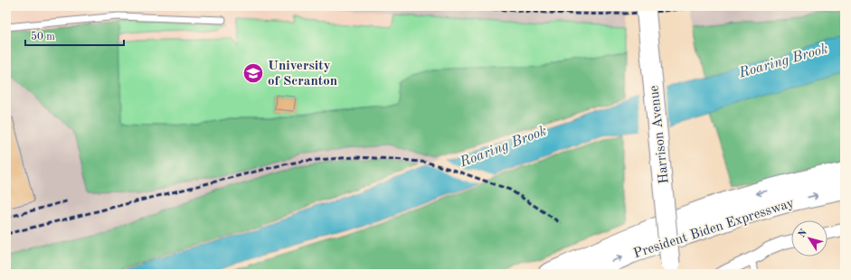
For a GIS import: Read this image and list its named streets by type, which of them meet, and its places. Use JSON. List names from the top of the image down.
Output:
{
  "streets": {
    "highway": ["President Biden Expressway"],
    "main road": ["Harrison Avenue"]
  },
  "water": ["Roaring Brook"],
  "places": {
    "school or university": ["University of Scranton"]
  },
  "scale_bar": "50 m",
  "north": "top left"
}
